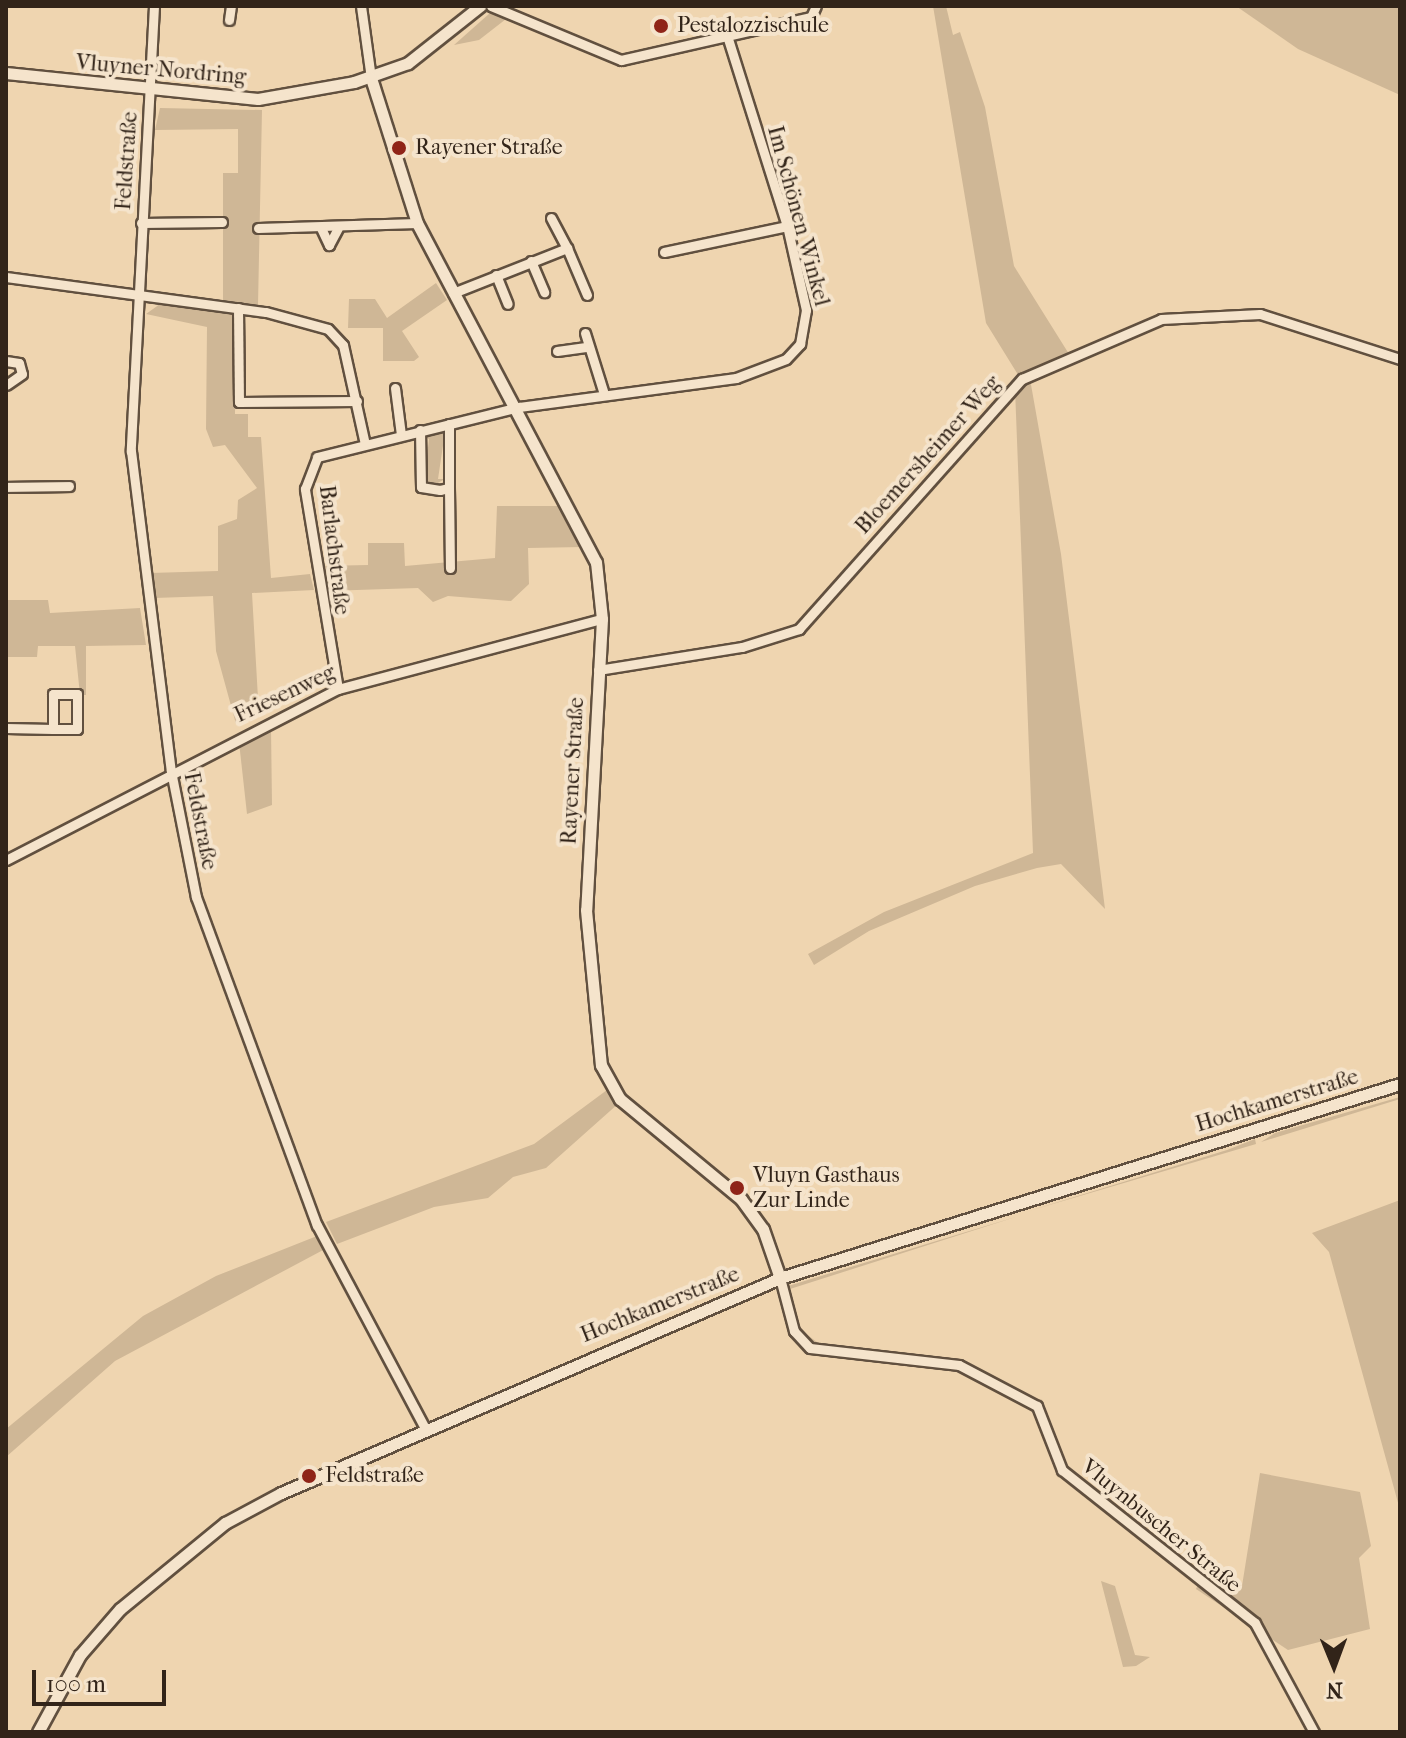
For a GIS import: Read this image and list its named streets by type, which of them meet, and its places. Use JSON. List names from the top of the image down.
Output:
{
  "streets": {
    "street": [
      "Vluyner Nordring",
      "Feldstraße",
      "Im Schönen Winkel",
      "Bloemersheimer Weg",
      "Barlachstraße",
      "Friesenweg",
      "Rayener Straße",
      "Hochkamerstraße",
      "Vluynbuscher Straße"
    ]
  },
  "crossings": [
    ["Vluyner Nordring", "Feldstraße"],
    ["Vluyner Nordring", "Rayener Straße"],
    ["Feldstraße", "Friesenweg"],
    ["Feldstraße", "Hochkamerstraße"],
    ["Im Schönen Winkel", "Barlachstraße"],
    ["Im Schönen Winkel", "Rayener Straße"],
    ["Bloemersheimer Weg", "Rayener Straße"],
    ["Barlachstraße", "Friesenweg"],
    ["Barlachstraße", "Rayener Straße"],
    ["Friesenweg", "Rayener Straße"],
    ["Rayener Straße", "Hochkamerstraße"],
    ["Rayener Straße", "Vluynbuscher Straße"],
    ["Hochkamerstraße", "Vluynbuscher Straße"]
  ],
  "places": [
    "Pestalozzischule",
    "Rayener Straße",
    "Vluyn Gasthaus Zur Linde",
    "Feldstraße"
  ],
  "scale_bar": "100 m",
  "north": "bottom"
}
